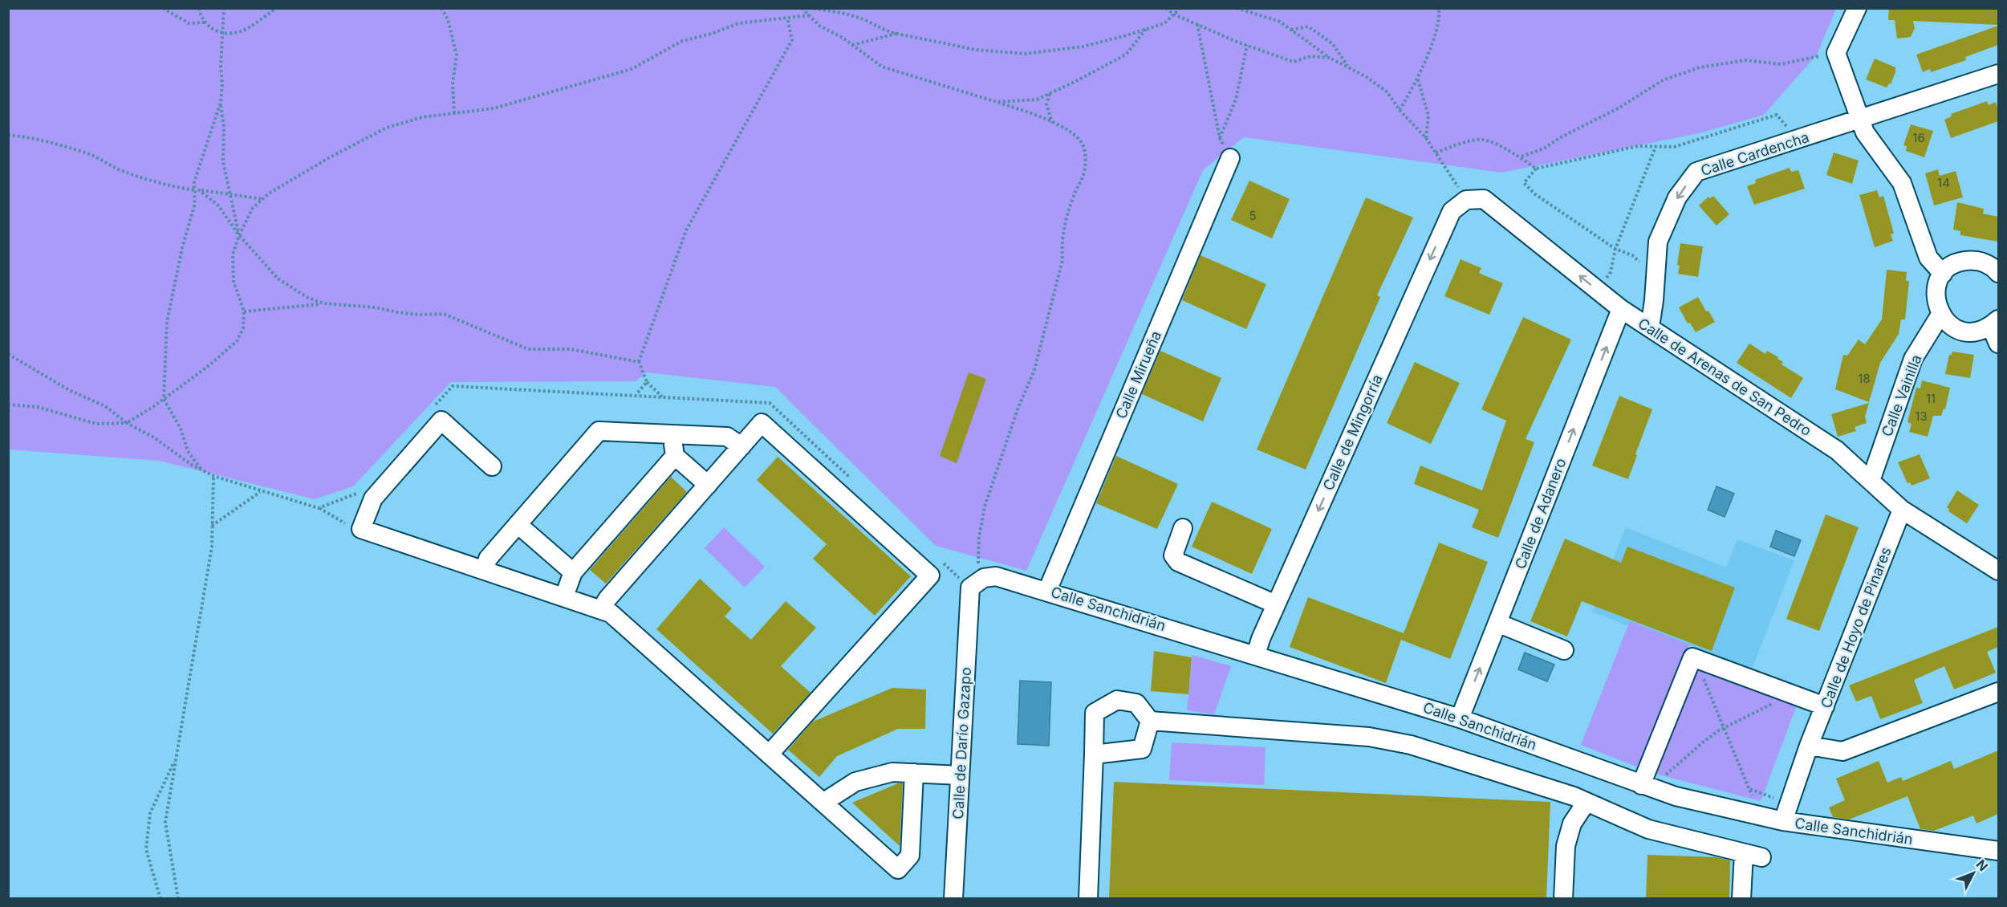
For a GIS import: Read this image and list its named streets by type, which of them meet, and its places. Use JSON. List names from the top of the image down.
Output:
{
  "streets": {
    "street": [
      "Calle Cardencha",
      "Calle Mirueña",
      "Calle de Arenas de San Pedro",
      "Calle Vainilla",
      "Calle de Mingorría",
      "Calle de Adanero",
      "Calle Sanchidrián",
      "Calle de Hoyo de Pinares",
      "Calle de Darío Gazapo"
    ]
  },
  "crossings": [
    ["Calle Cardencha", "Calle de Arenas de San Pedro"],
    ["Calle Mirueña", "Calle Sanchidrián"],
    ["Calle de Arenas de San Pedro", "Calle Vainilla"],
    ["Calle de Arenas de San Pedro", "Calle de Mingorría"],
    ["Calle de Arenas de San Pedro", "Calle de Adanero"],
    ["Calle de Arenas de San Pedro", "Calle de Hoyo de Pinares"],
    ["Calle de Mingorría", "Calle Sanchidrián"],
    ["Calle de Adanero", "Calle Sanchidrián"],
    ["Calle Sanchidrián", "Calle de Hoyo de Pinares"],
    ["Calle Sanchidrián", "Calle de Darío Gazapo"]
  ],
  "one_way": ["Calle Cardencha", "Calle de Mingorría", "Calle de Adanero"],
  "house_numbers": [
    "16",
    "14",
    "5",
    "18",
    "11",
    "13"
  ],
  "north": "top right"
}
